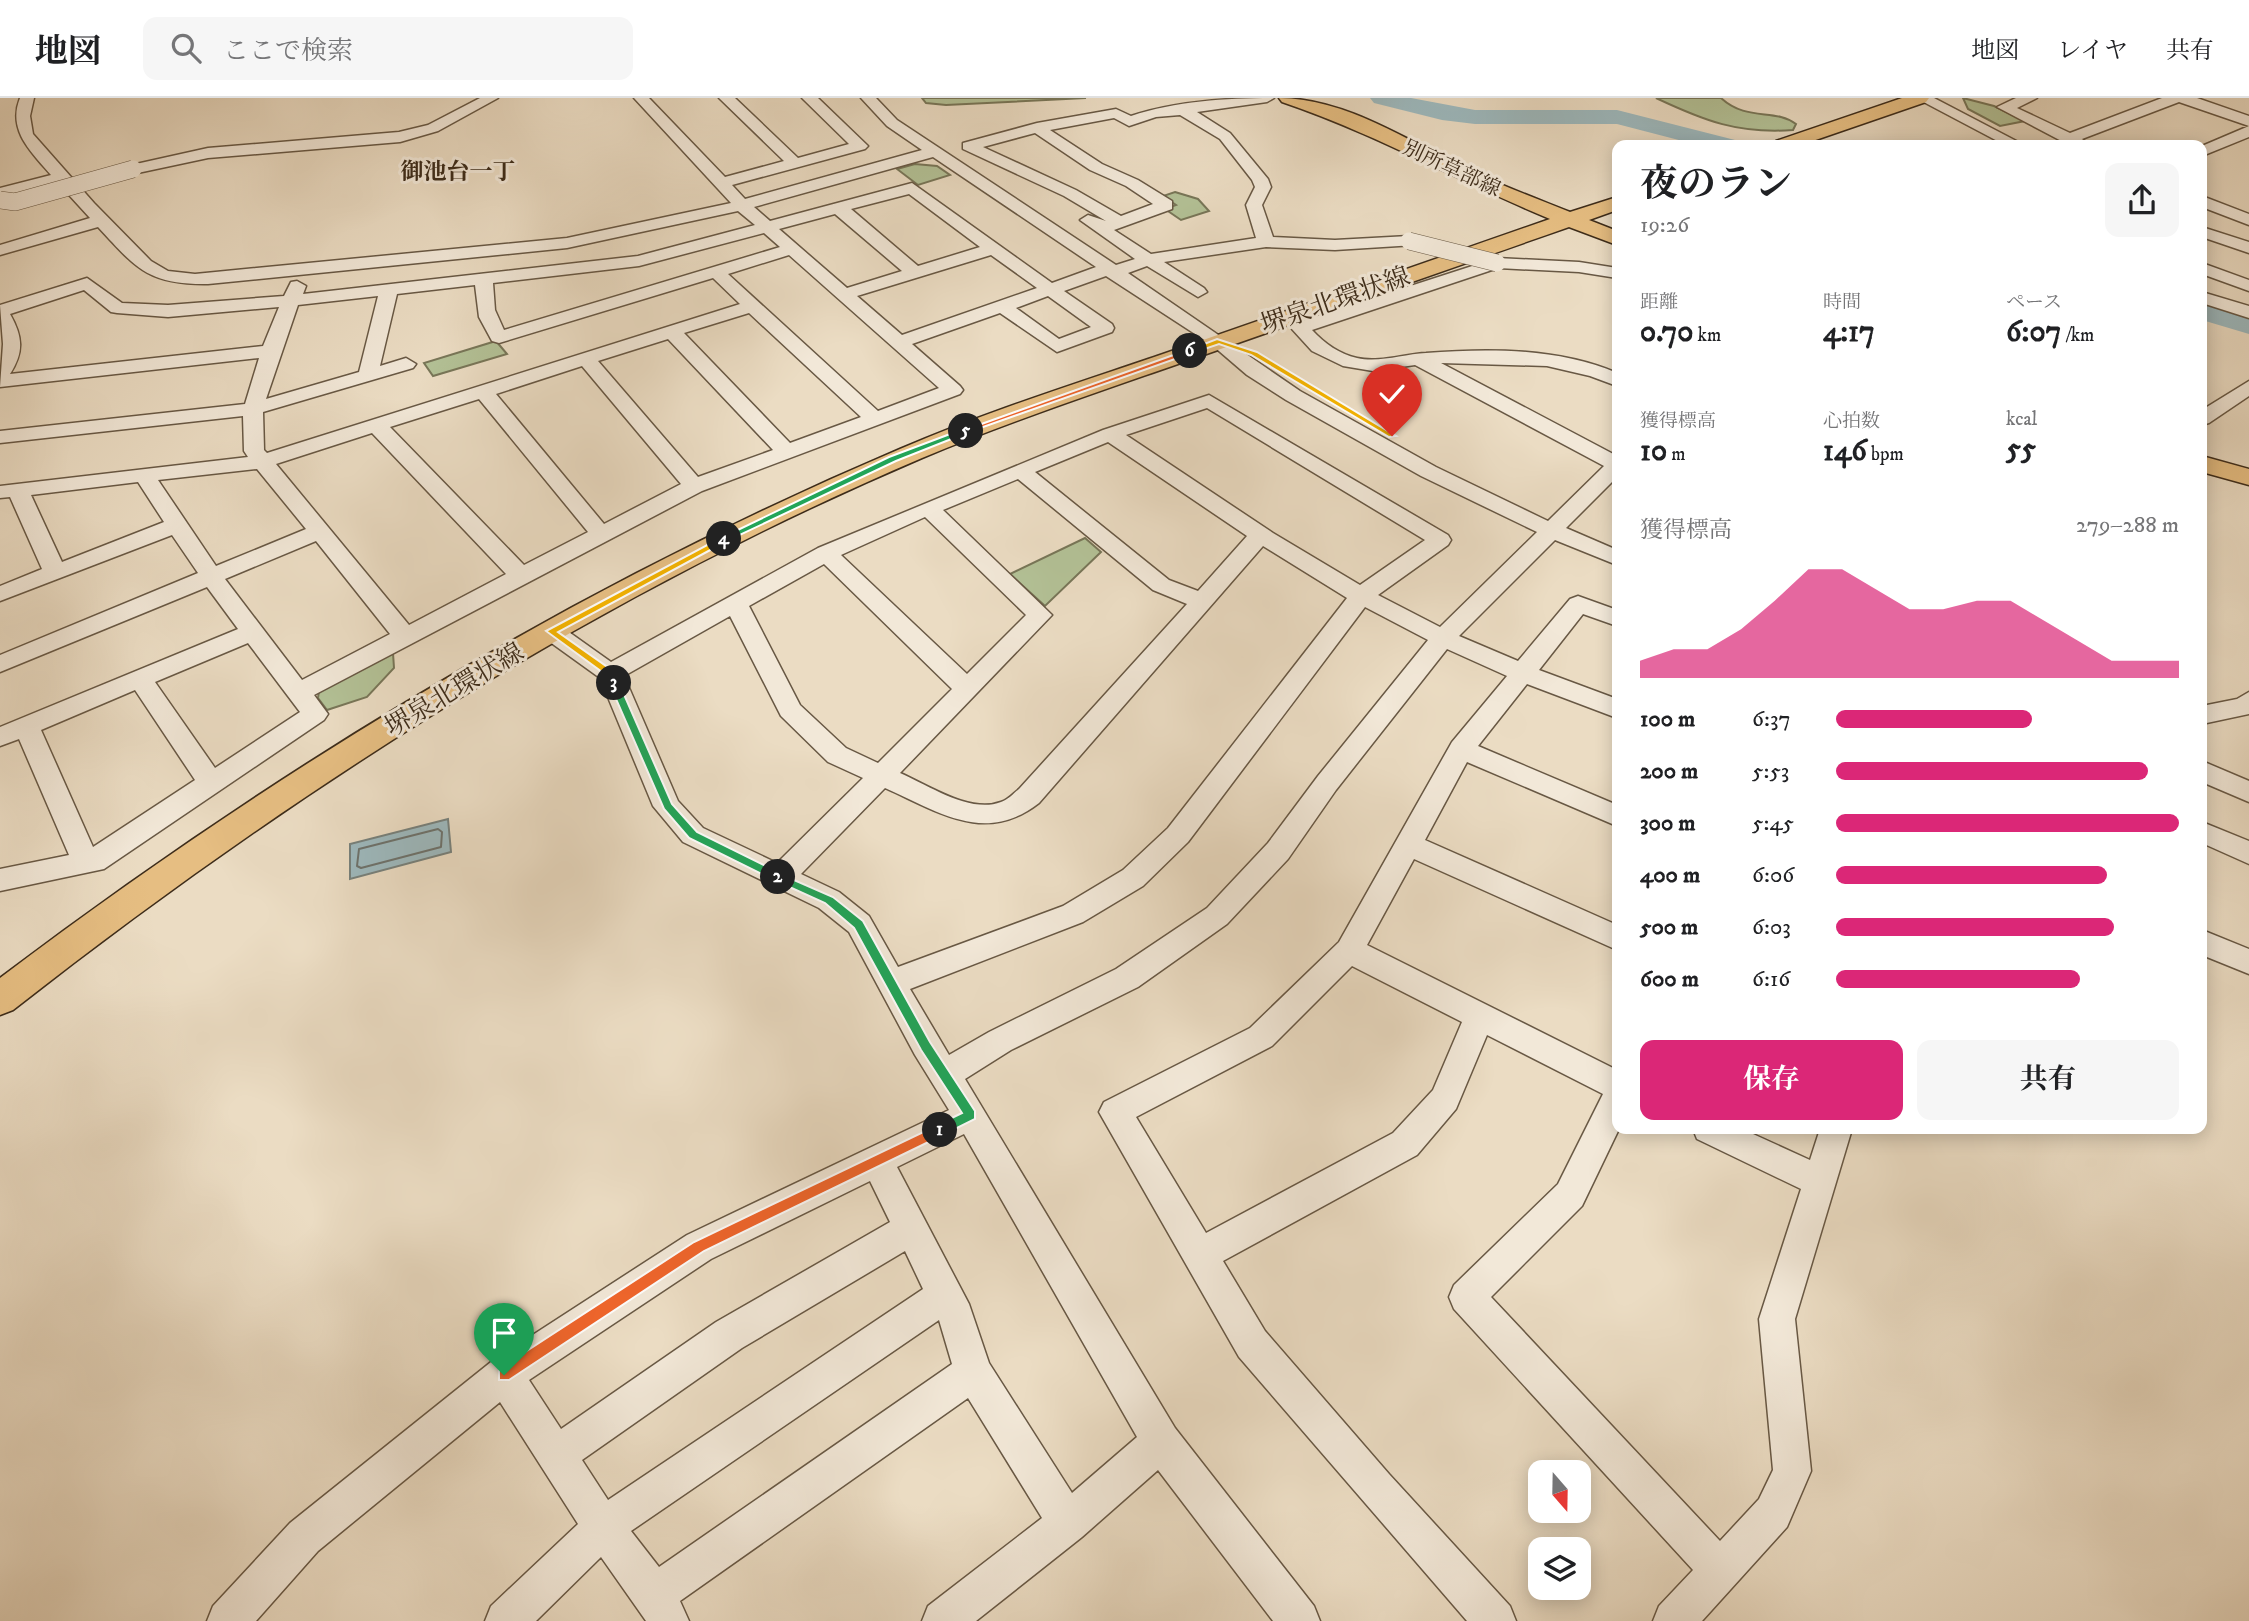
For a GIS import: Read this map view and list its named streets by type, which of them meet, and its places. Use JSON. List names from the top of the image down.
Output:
{
  "streets": {
    "main road": ["別所草部線", "堺泉北環状線"]
  },
  "crossings": [
    ["別所草部線", "堺泉北環状線"]
  ],
  "districts": ["御池台一丁"],
  "north": "bottom",
  "page": {
    "header": "地図",
    "search": "ここで検索",
    "nav": ["地図", "レイヤ", "共有"],
    "heading": ["夜のラン", "19:26"],
    "stats": [
      ["距離", "0.70 km"],
      ["時間", "4:17"],
      ["ペース", "6:07 /km"],
      ["獲得標高", "10 m"],
      ["心拍数", "146 bpm"],
      ["kcal", "55"]
    ],
    "pins": [
      "6",
      "5",
      "4",
      "3",
      "2",
      "1"
    ],
    "chart": ["獲得標高", "279–288 m"],
    "list": [
      {
        "name": "100 m",
        "note": "6:37"
      },
      {
        "name": "200 m",
        "note": "5:53"
      },
      {
        "name": "300 m",
        "note": "5:45"
      },
      {
        "name": "400 m",
        "note": "6:06"
      },
      {
        "name": "500 m",
        "note": "6:03"
      },
      {
        "name": "600 m",
        "note": "6:16"
      }
    ],
    "buttons": ["保存", "共有"]
  }
}
